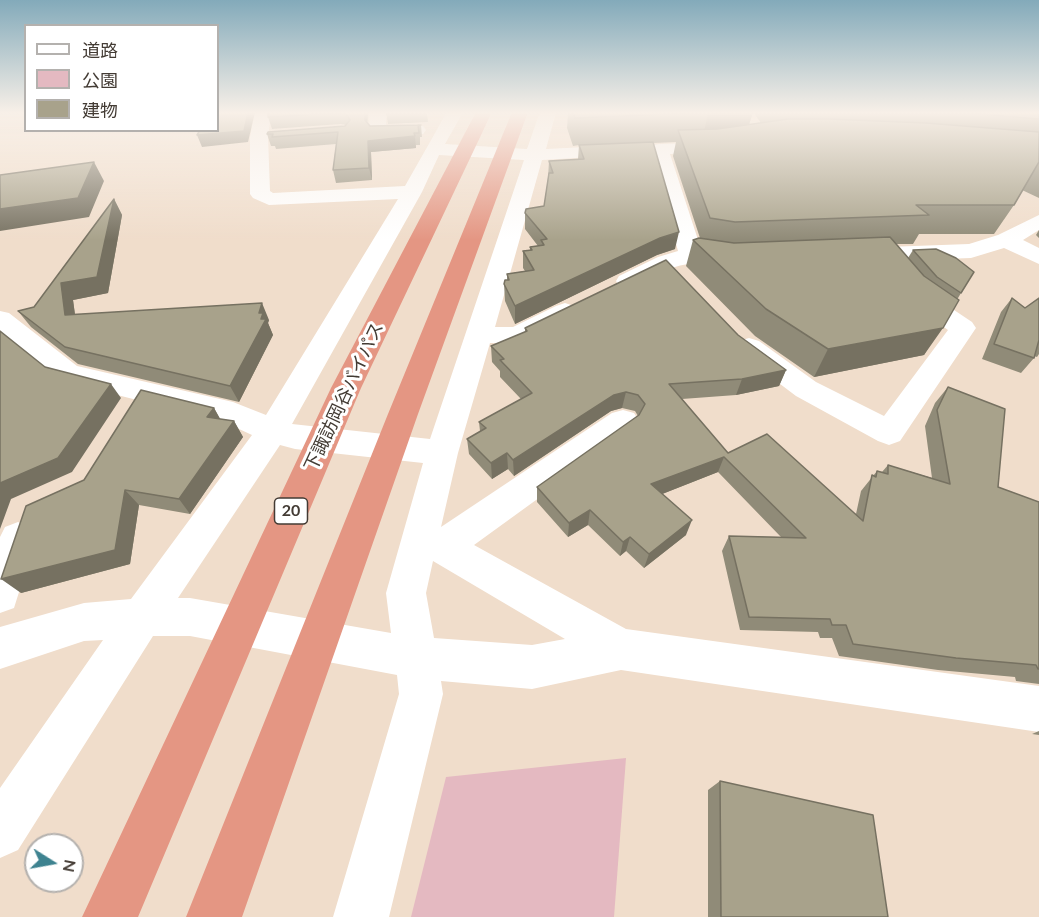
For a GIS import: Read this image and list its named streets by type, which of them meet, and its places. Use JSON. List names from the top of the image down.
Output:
{
  "streets": {
    "highway": ["下諏訪岡谷バイパス", "20"]
  },
  "legend": ["道路", "公園", "建物"],
  "north": "right"
}
